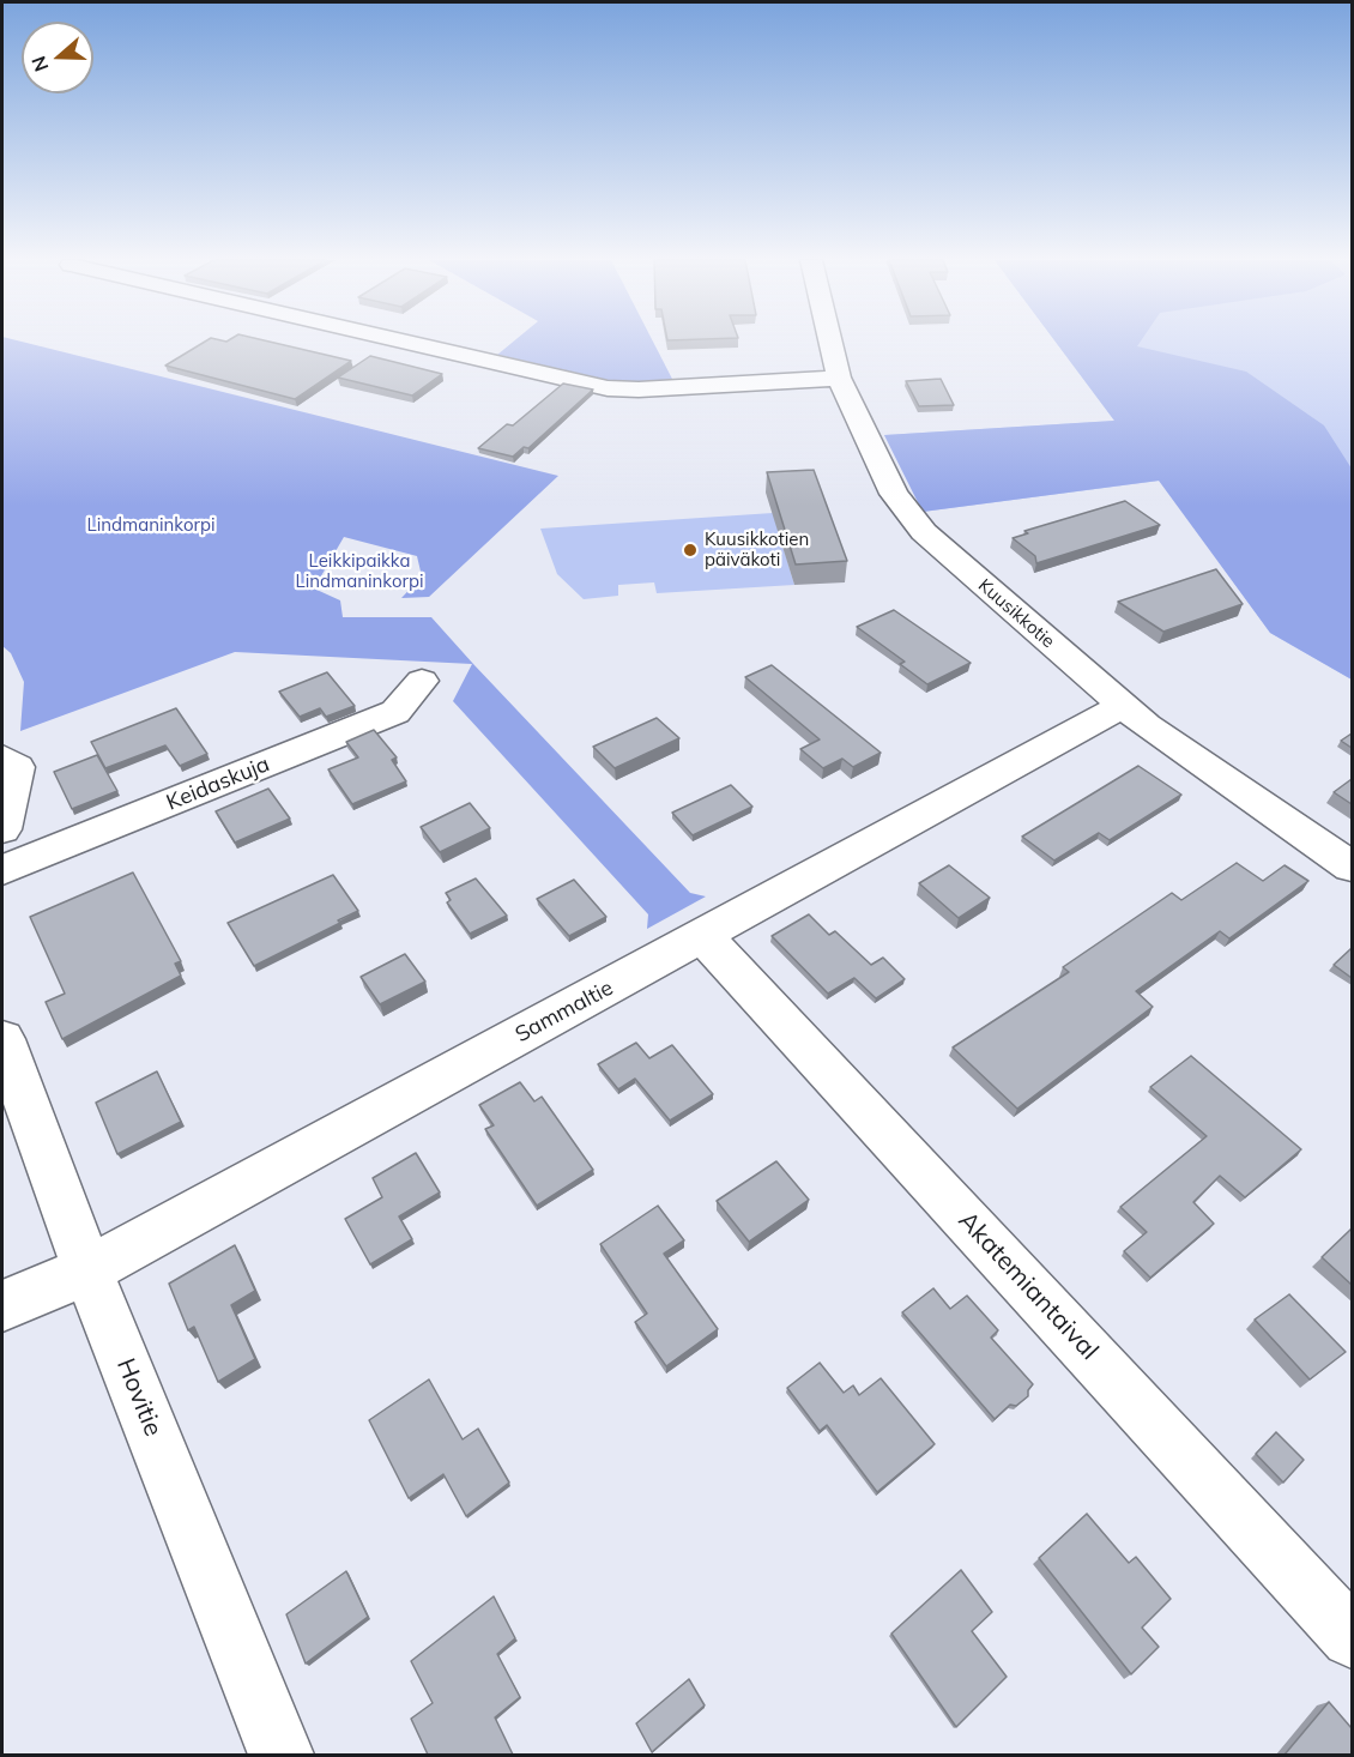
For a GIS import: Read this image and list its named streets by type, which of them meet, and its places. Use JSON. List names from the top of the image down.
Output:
{
  "streets": {
    "street": [
      "Kuusikkotie",
      "Keidaskuja",
      "Sammaltie",
      "Akatemiantaival",
      "Hovitie"
    ]
  },
  "crossings": [
    ["Kuusikkotie", "Sammaltie"],
    ["Sammaltie", "Akatemiantaival"],
    ["Sammaltie", "Hovitie"]
  ],
  "parks": ["Lindmaninkorpi", "Leikkipaikka Lindmaninkorpi"],
  "places": ["Kuusikkotien päiväkoti"],
  "north": "left"
}
